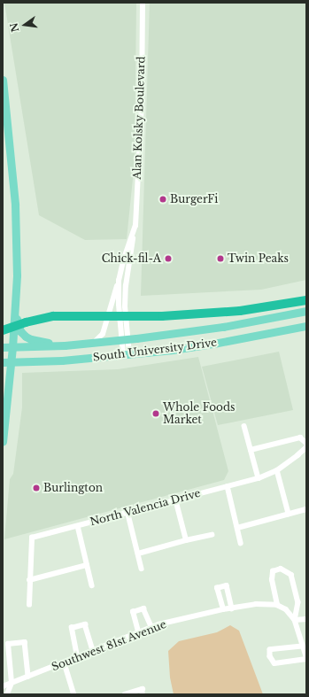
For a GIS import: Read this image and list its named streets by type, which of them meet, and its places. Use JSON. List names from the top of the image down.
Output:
{
  "streets": {
    "main road": ["South University Drive"],
    "street": ["Alan Kolsky Boulevard", "North Valencia Drive", "Southwest 81st Avenue"]
  },
  "crossings": [
    ["Alan Kolsky Boulevard", "South University Drive"]
  ],
  "places": [
    "BurgerFi",
    "Chick-fil-A",
    "Twin Peaks",
    "Whole Foods Market",
    "Burlington"
  ],
  "north": "left"
}
